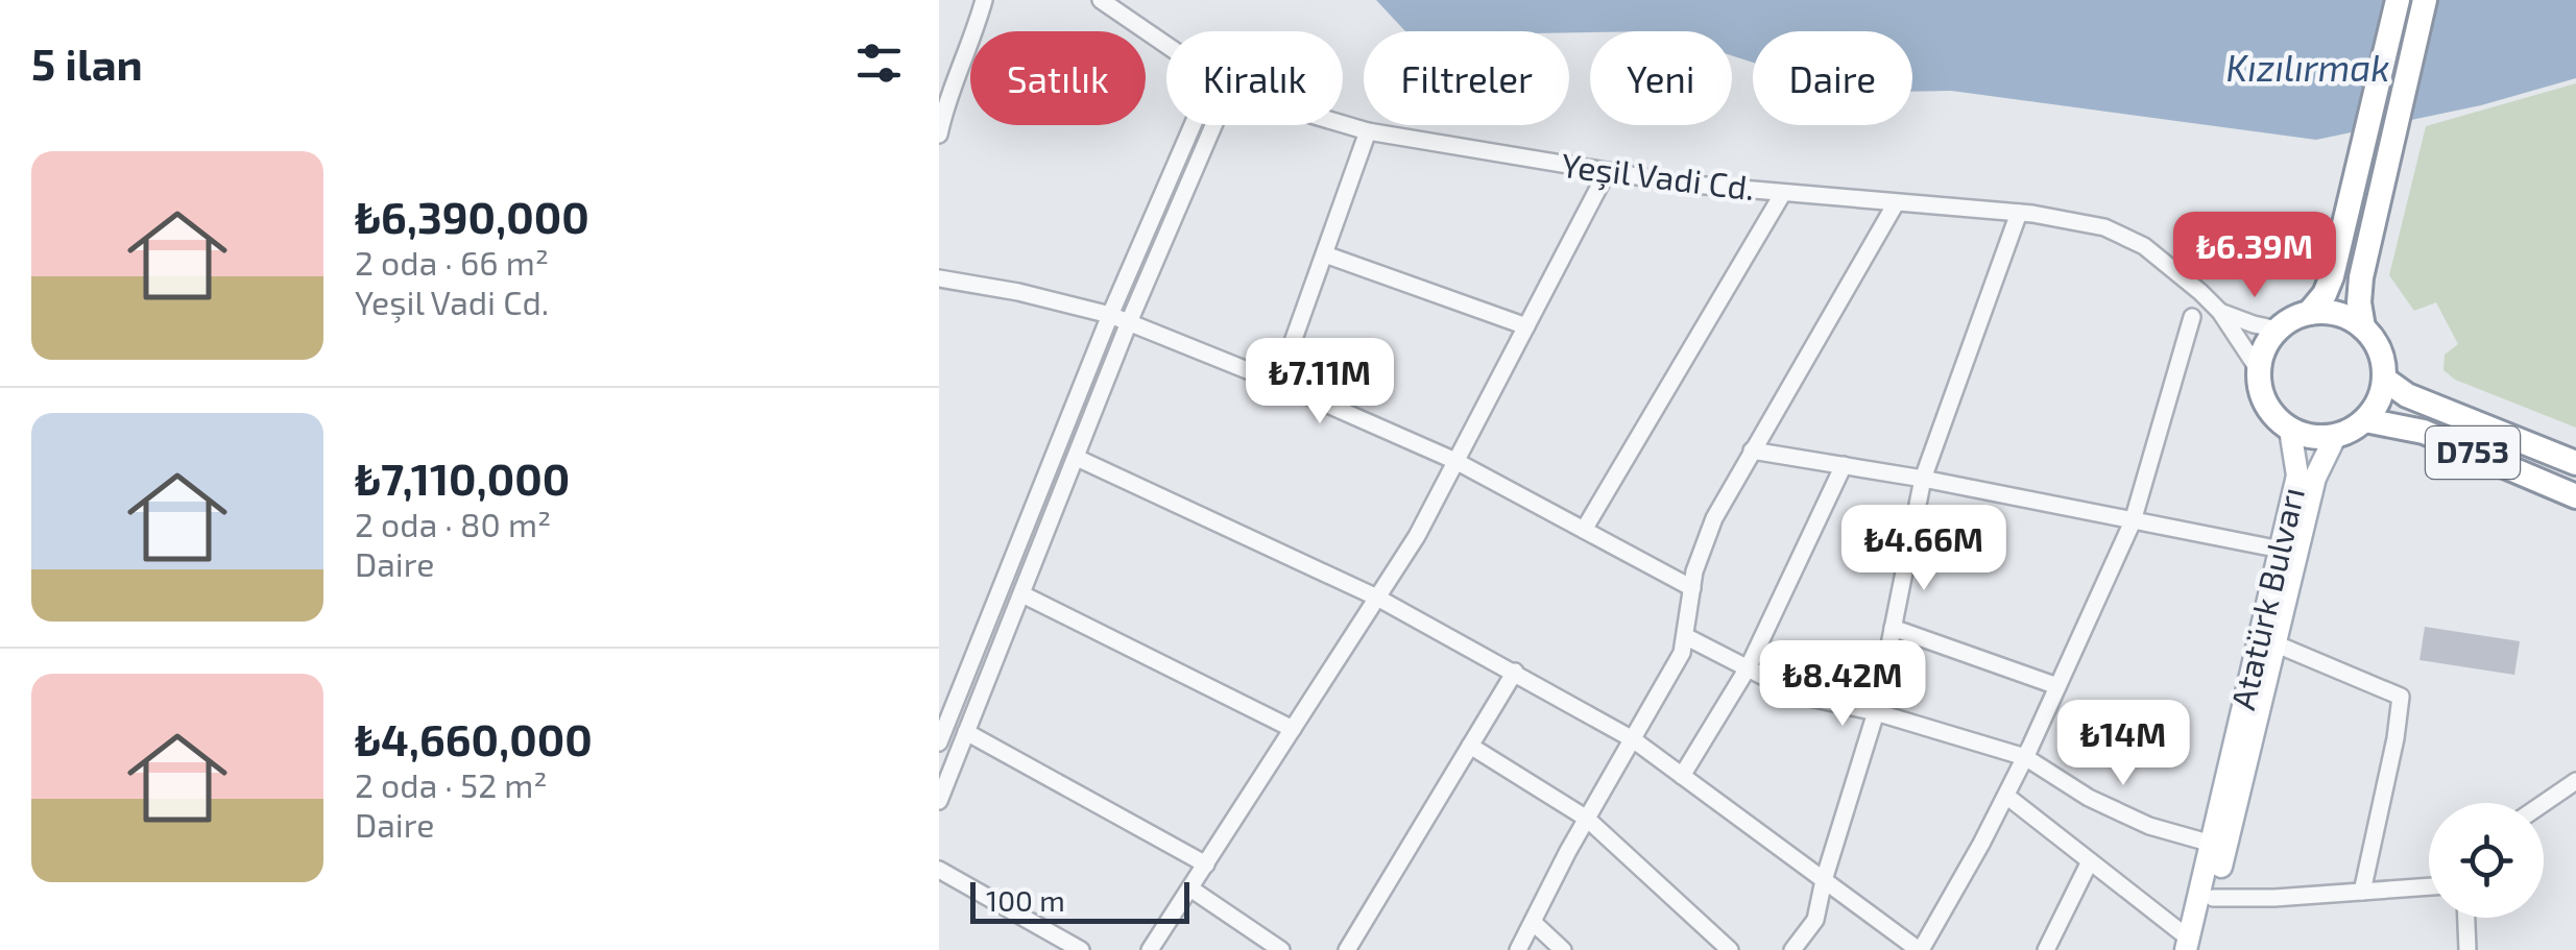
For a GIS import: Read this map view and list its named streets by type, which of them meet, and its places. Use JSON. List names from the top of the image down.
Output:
{
  "streets": {
    "highway": ["D753", "Atatürk Bulvarı"],
    "street": ["Yeşil Vadi Cd."]
  },
  "crossings": [
    ["D753", "Atatürk Bulvarı"]
  ],
  "water": ["Kızılırmak"],
  "scale_bar": "100 m",
  "page": {
    "heading": "5 ilan",
    "chip": [
      "Satılık",
      "Kiralık",
      "Filtreler",
      "Yeni",
      "Daire"
    ],
    "list": [
      {
        "name": "₺6,390,000",
        "note": "2 oda · 66 m² · Yeşil Vadi Cd."
      },
      {
        "name": "₺7,110,000",
        "note": "2 oda · 80 m² · Daire"
      },
      {
        "name": "₺4,660,000",
        "note": "2 oda · 52 m² · Daire"
      }
    ],
    "price": [
      "₺6.39M",
      "₺7.11M",
      "₺4.66M",
      "₺8.42M",
      "₺14M"
    ],
    "scale": "100 m"
  }
}
